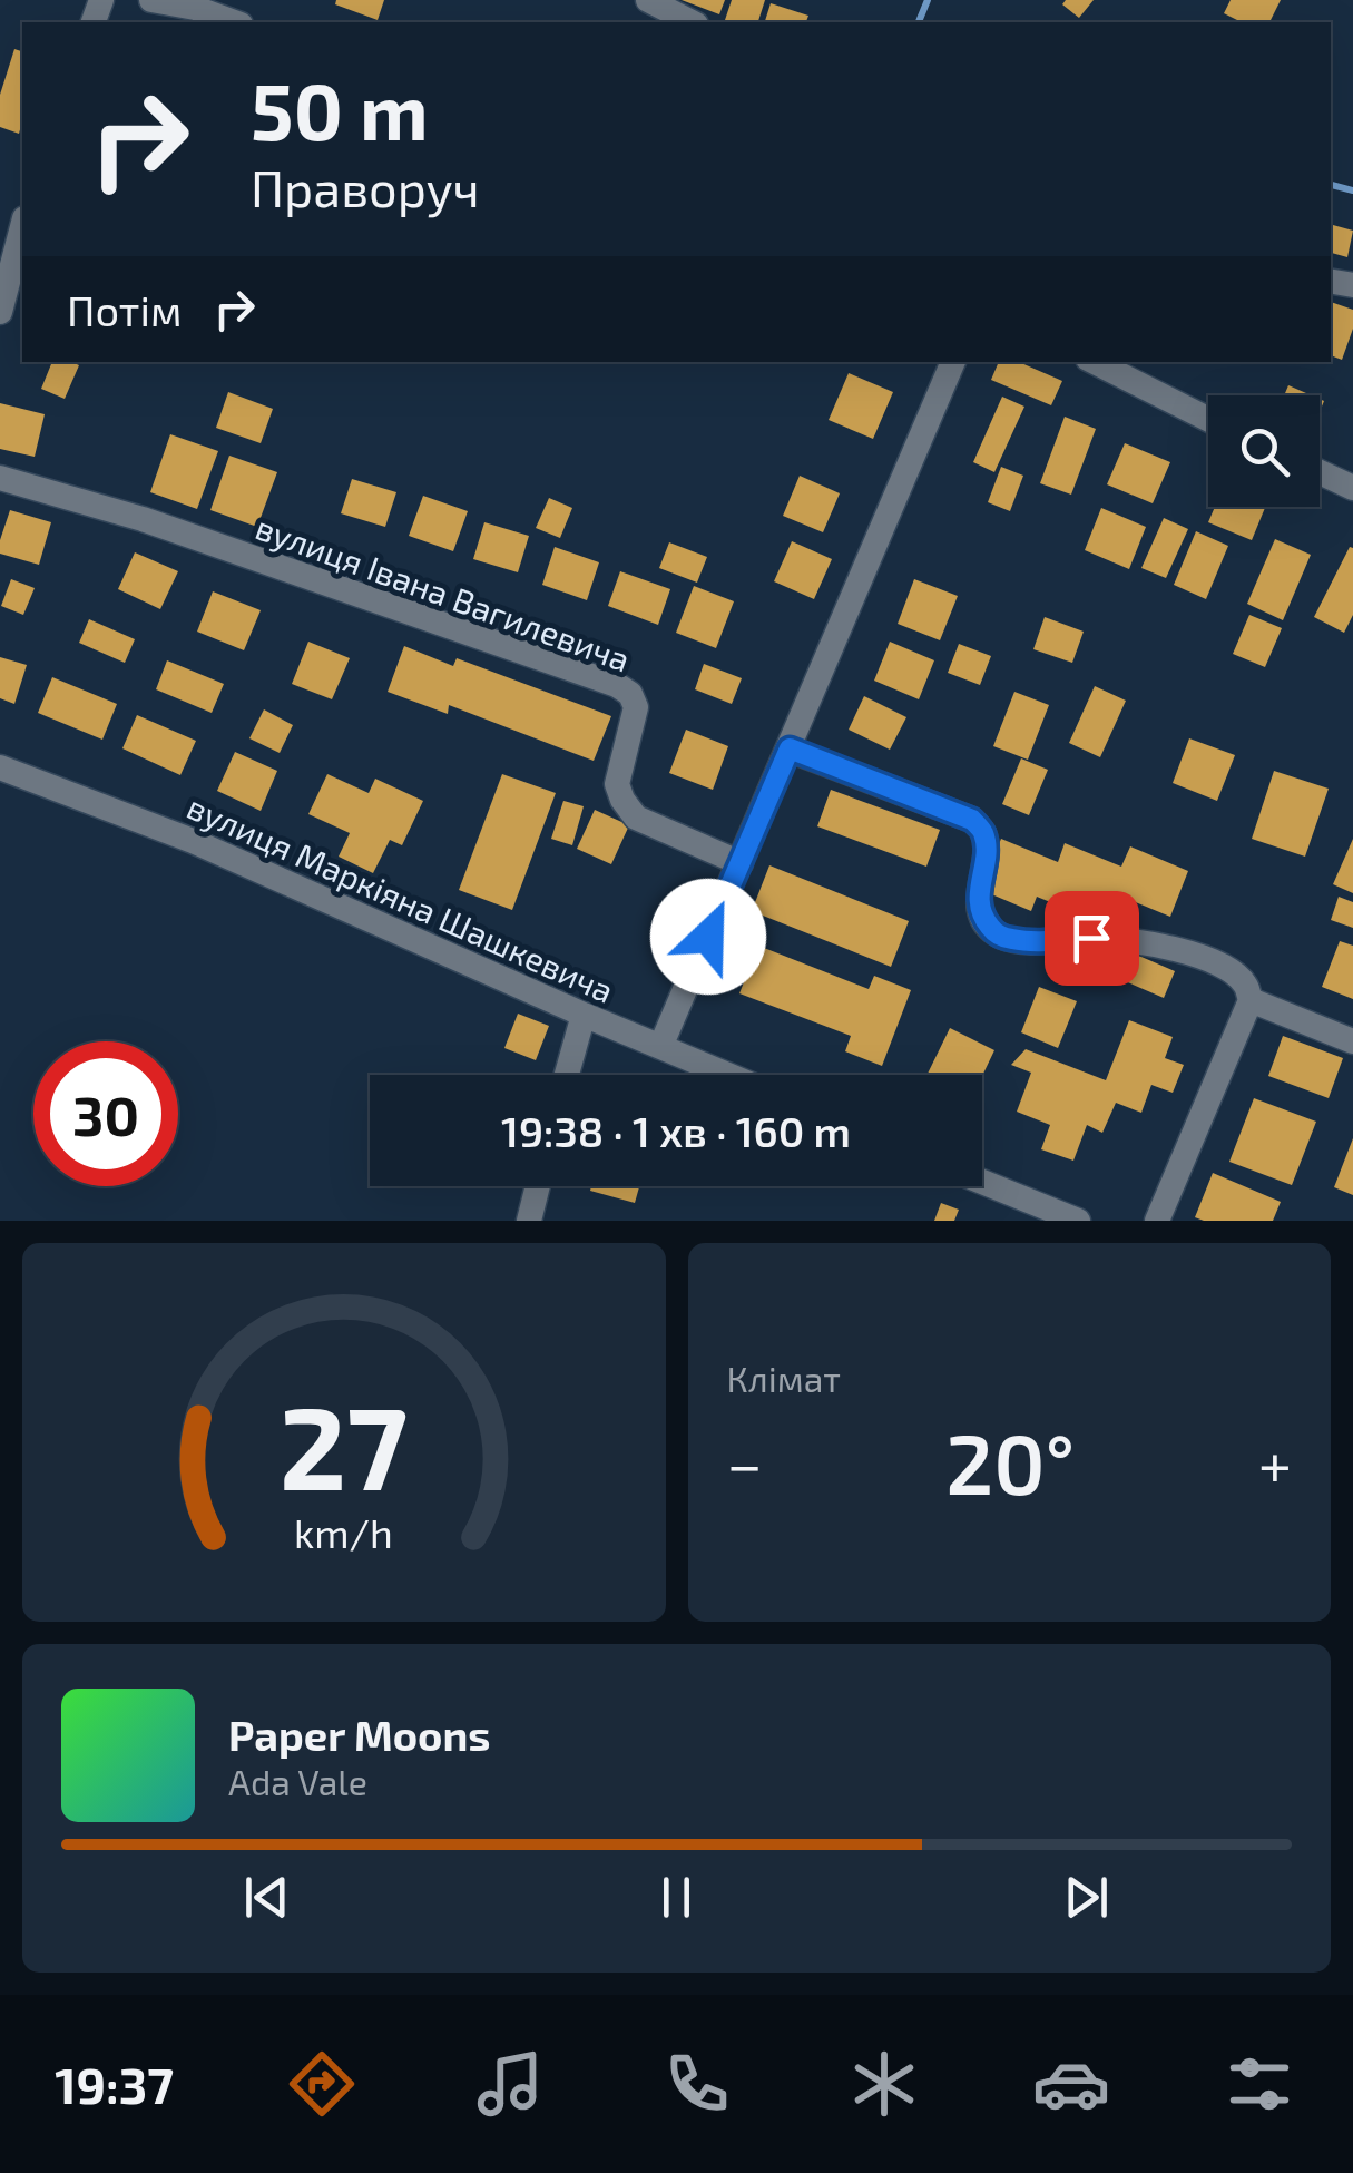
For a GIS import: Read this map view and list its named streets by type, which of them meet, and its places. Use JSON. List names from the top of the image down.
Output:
{
  "streets": {
    "street": ["вулиця Івана Вагилевича", "вулиця Маркіяна Шашкевича"]
  },
  "page": {
    "turn": ["50 m", "Праворуч"],
    "then": "Потім",
    "limit": "30",
    "trip": "19:38 · 1 хв · 160 m",
    "tile": "Клімат",
    "heat": ["−", "20°", "+"],
    "song": ["Paper Moons", "Ada Vale"],
    "tabs": "19:37",
    "gauge": ["27", "km/h"]
  }
}
